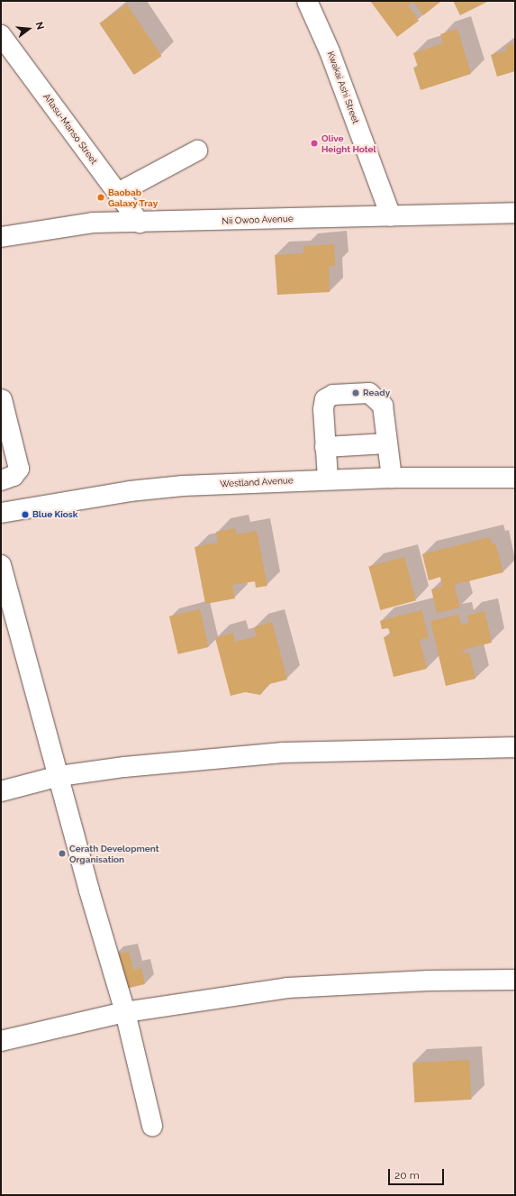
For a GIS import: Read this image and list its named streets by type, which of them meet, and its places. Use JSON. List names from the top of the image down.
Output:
{
  "streets": {
    "street": [
      "Kwakai Ashi Street",
      "Aflasu-Manso Street",
      "Nii Owoo Avenue",
      "Westland Avenue"
    ]
  },
  "crossings": [
    ["Kwakai Ashi Street", "Nii Owoo Avenue"],
    ["Aflasu-Manso Street", "Nii Owoo Avenue"]
  ],
  "places": [
    "Olive Height Hotel",
    "Baobab Galaxy Tray",
    "Ready",
    "Blue Kiosk",
    "Cerath Development Organisation"
  ],
  "scale_bar": "20 m",
  "north": "right"
}
